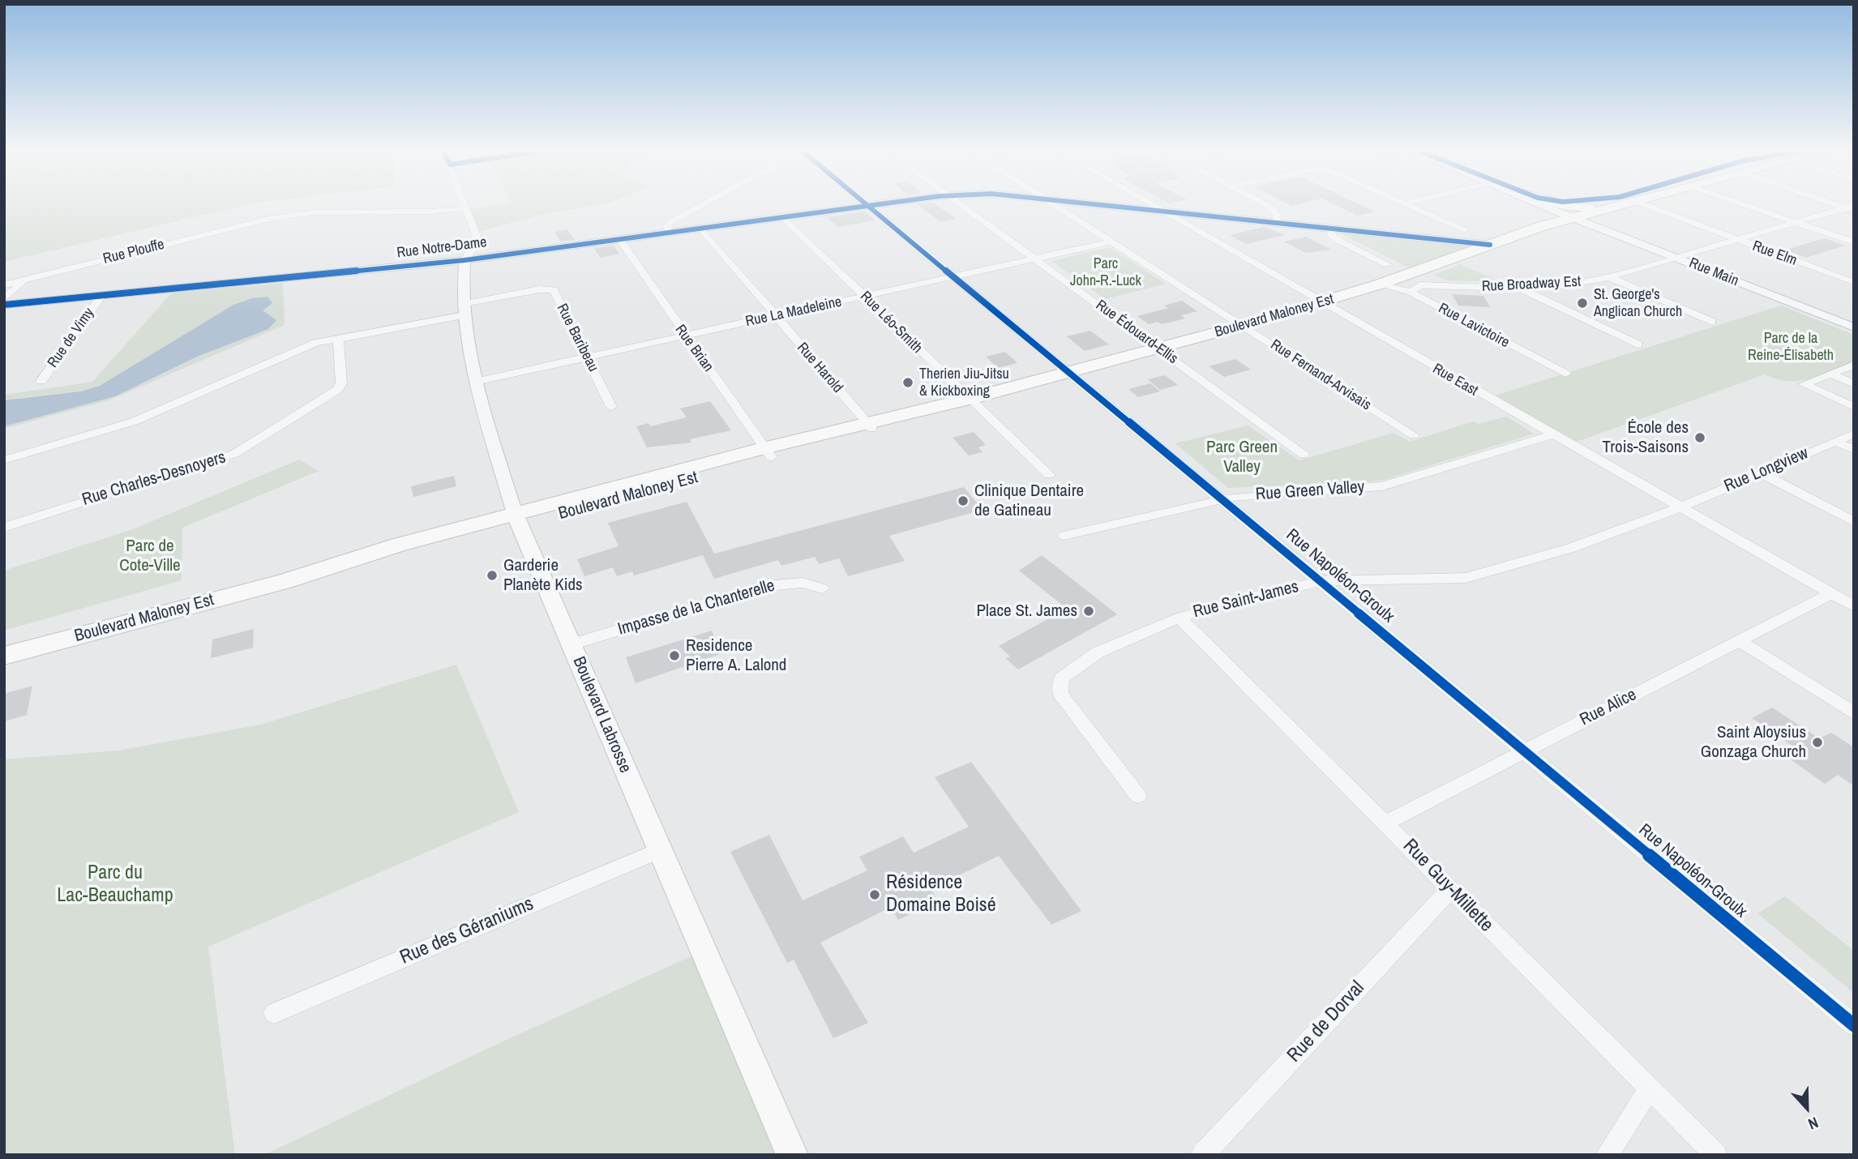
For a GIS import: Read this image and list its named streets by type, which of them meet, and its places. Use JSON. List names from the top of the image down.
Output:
{
  "streets": {
    "main road": ["Boulevard Maloney Est", "Boulevard Labrosse"],
    "street": [
      "Rue Notre-Dame",
      "Rue Plouffe",
      "Rue Elm",
      "Rue Main",
      "Rue Broadway Est",
      "Rue La Madeleine",
      "Rue Léo-Smith",
      "Rue Lavictoire",
      "Rue Édouard-Ellis",
      "Rue de Vimy",
      "Rue Baribeau",
      "Rue Brian",
      "Rue Harold",
      "Rue Fernand-Arvisais",
      "Rue East",
      "Rue Longview",
      "Rue Charles-Desnoyers",
      "Rue Green Valley",
      "Rue Napoléon-Groulx",
      "Rue Saint-James",
      "Impasse de la Chanterelle",
      "Rue Alice",
      "Rue Guy-Millette",
      "Rue des Géraniums",
      "Rue de Dorval"
    ]
  },
  "crossings": [
    ["Rue Notre-Dame", "Boulevard Maloney Est"],
    ["Rue Notre-Dame", "Rue Léo-Smith"],
    ["Rue Notre-Dame", "Rue de Vimy"],
    ["Rue Notre-Dame", "Rue Brian"],
    ["Rue Notre-Dame", "Rue Harold"],
    ["Rue Notre-Dame", "Rue East"],
    ["Rue Notre-Dame", "Rue Napoléon-Groulx"],
    ["Rue Notre-Dame", "Boulevard Labrosse"],
    ["Rue Elm", "Rue Broadway Est"],
    ["Rue Main", "Rue Broadway Est"],
    ["Rue Main", "Boulevard Maloney Est"],
    ["Rue Broadway Est", "Boulevard Maloney Est"],
    ["Rue Broadway Est", "Rue Lavictoire"],
    ["Rue La Madeleine", "Rue Léo-Smith"],
    ["Rue La Madeleine", "Rue Édouard-Ellis"],
    ["Rue La Madeleine", "Rue Baribeau"],
    ["Rue La Madeleine", "Rue Brian"],
    ["Rue La Madeleine", "Rue Harold"],
    ["Rue La Madeleine", "Rue Fernand-Arvisais"],
    ["Rue La Madeleine", "Rue Napoléon-Groulx"],
    ["Rue La Madeleine", "Boulevard Labrosse"],
    ["Boulevard Maloney Est", "Rue Léo-Smith"],
    ["Boulevard Maloney Est", "Rue Lavictoire"],
    ["Boulevard Maloney Est", "Rue Édouard-Ellis"],
    ["Boulevard Maloney Est", "Rue Brian"],
    ["Boulevard Maloney Est", "Rue Harold"],
    ["Boulevard Maloney Est", "Rue Fernand-Arvisais"],
    ["Boulevard Maloney Est", "Rue East"],
    ["Boulevard Maloney Est", "Rue Napoléon-Groulx"],
    ["Boulevard Maloney Est", "Boulevard Labrosse"],
    ["Rue Baribeau", "Boulevard Labrosse"],
    ["Rue East", "Rue Longview"],
    ["Rue East", "Rue Green Valley"],
    ["Rue East", "Rue Saint-James"],
    ["Rue East", "Rue Alice"],
    ["Rue Longview", "Rue Saint-James"],
    ["Rue Green Valley", "Rue Napoléon-Groulx"],
    ["Rue Napoléon-Groulx", "Rue Saint-James"],
    ["Rue Napoléon-Groulx", "Rue Alice"],
    ["Rue Saint-James", "Rue Guy-Millette"],
    ["Impasse de la Chanterelle", "Boulevard Labrosse"],
    ["Rue Alice", "Rue Guy-Millette"],
    ["Boulevard Labrosse", "Rue des Géraniums"],
    ["Rue Guy-Millette", "Rue de Dorval"]
  ],
  "parks": [
    "Parc John-R.-Luck",
    "Parc de la Reine-Élisabeth",
    "Parc Green Valley",
    "Parc de Cote-Ville",
    "Parc du Lac-Beauchamp"
  ],
  "places": [
    "St. George's Anglican Church",
    "Therien Jiu-Jitsu & Kickboxing",
    "École des Trois-Saisons",
    "Clinique Dentaire de Gatineau",
    "Garderie Planète Kids",
    "Place St. James",
    "Residence Pierre A. Lalond",
    "Saint Aloysius Gonzaga Church",
    "Résidence Domaine Boisé"
  ],
  "north": "bottom"
}
